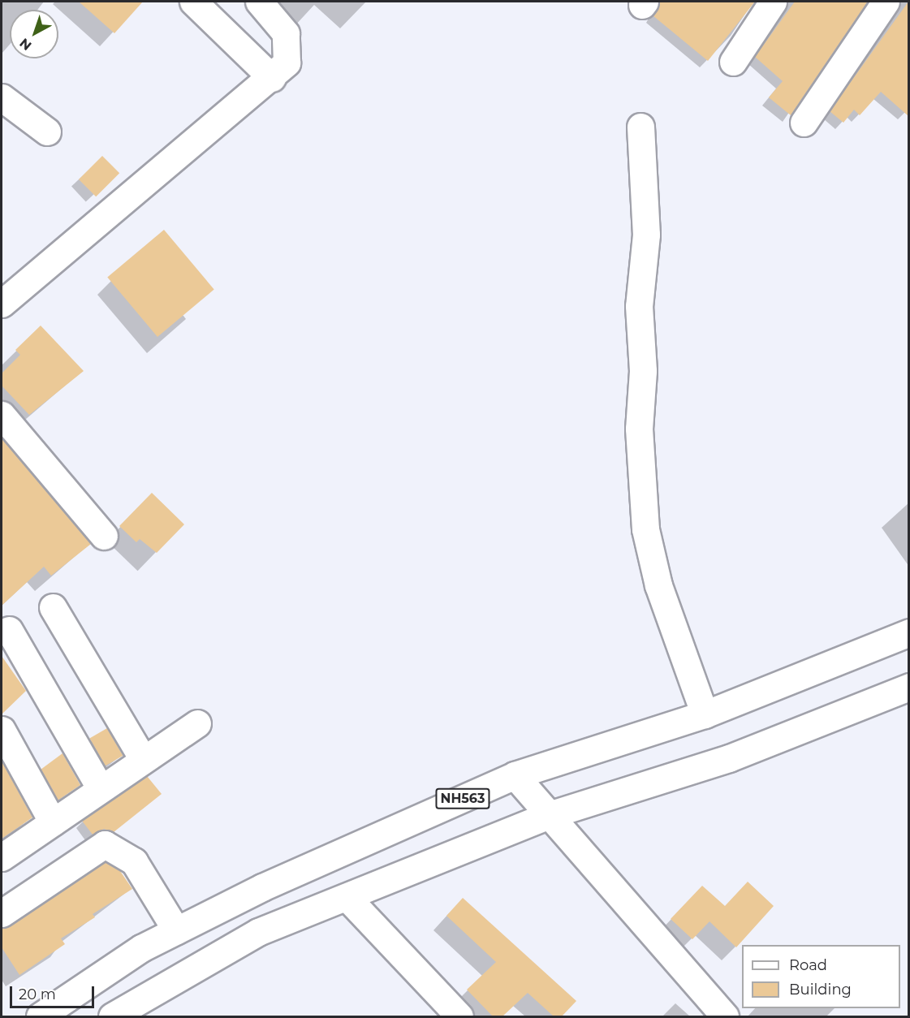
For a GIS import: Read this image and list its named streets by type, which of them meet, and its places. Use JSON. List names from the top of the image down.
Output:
{
  "streets": {
    "main road": ["NH563"]
  },
  "legend": ["Road", "Building"],
  "scale_bar": "20 m",
  "north": "bottom left"
}
